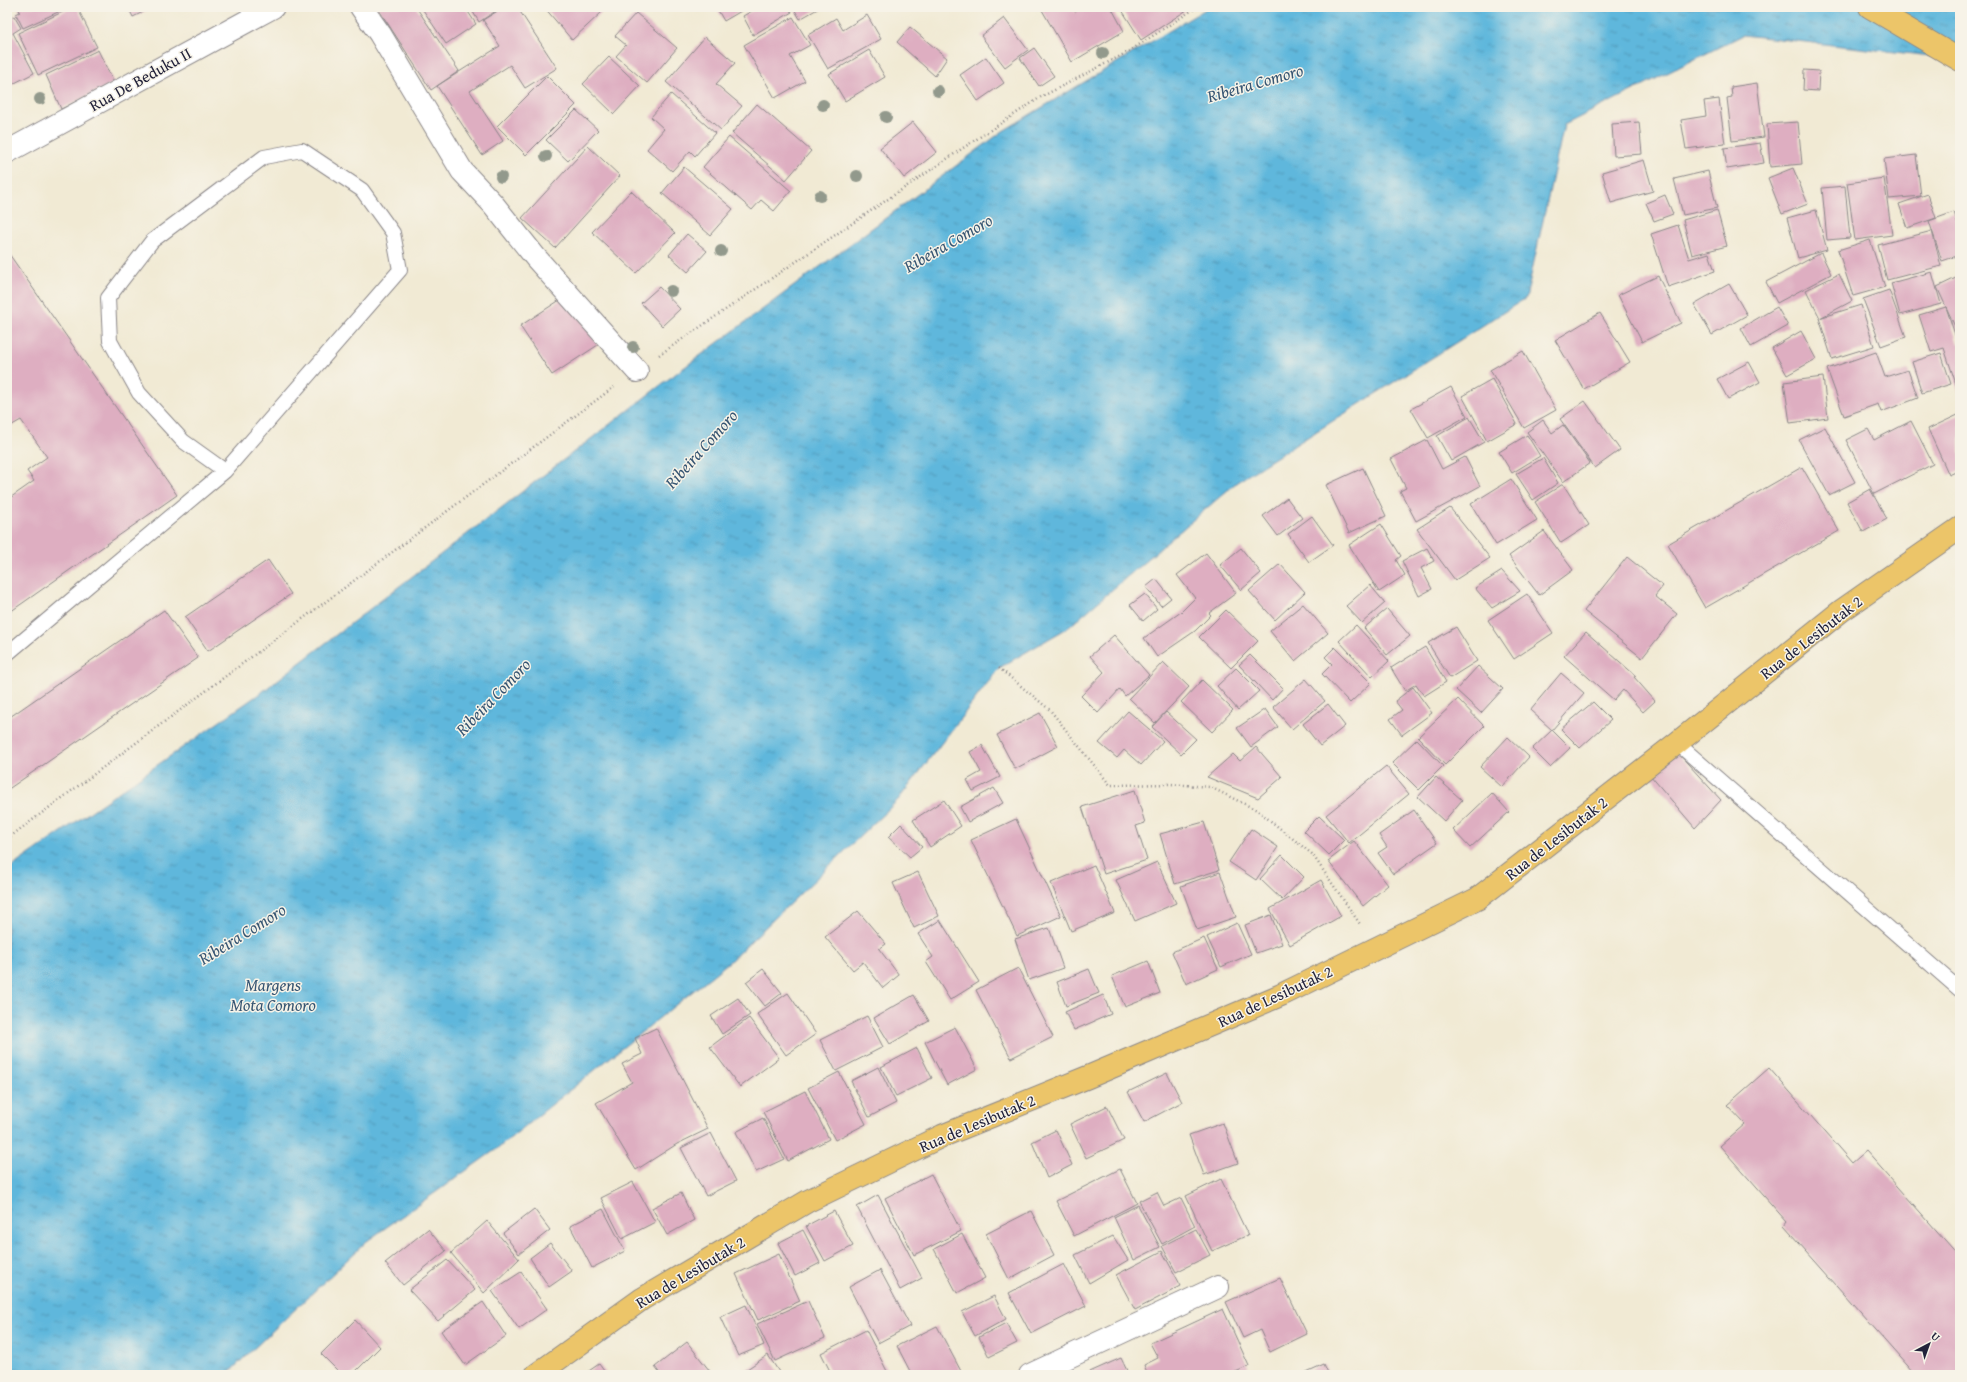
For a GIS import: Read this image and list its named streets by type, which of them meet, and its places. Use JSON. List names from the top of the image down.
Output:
{
  "streets": {
    "main road": ["Rua de Lesibutak 2"],
    "street": ["Rua De Beduku II"]
  },
  "water": ["Ribeira Comoro", "Margens Mota Comoro"],
  "north": "top right"
}
